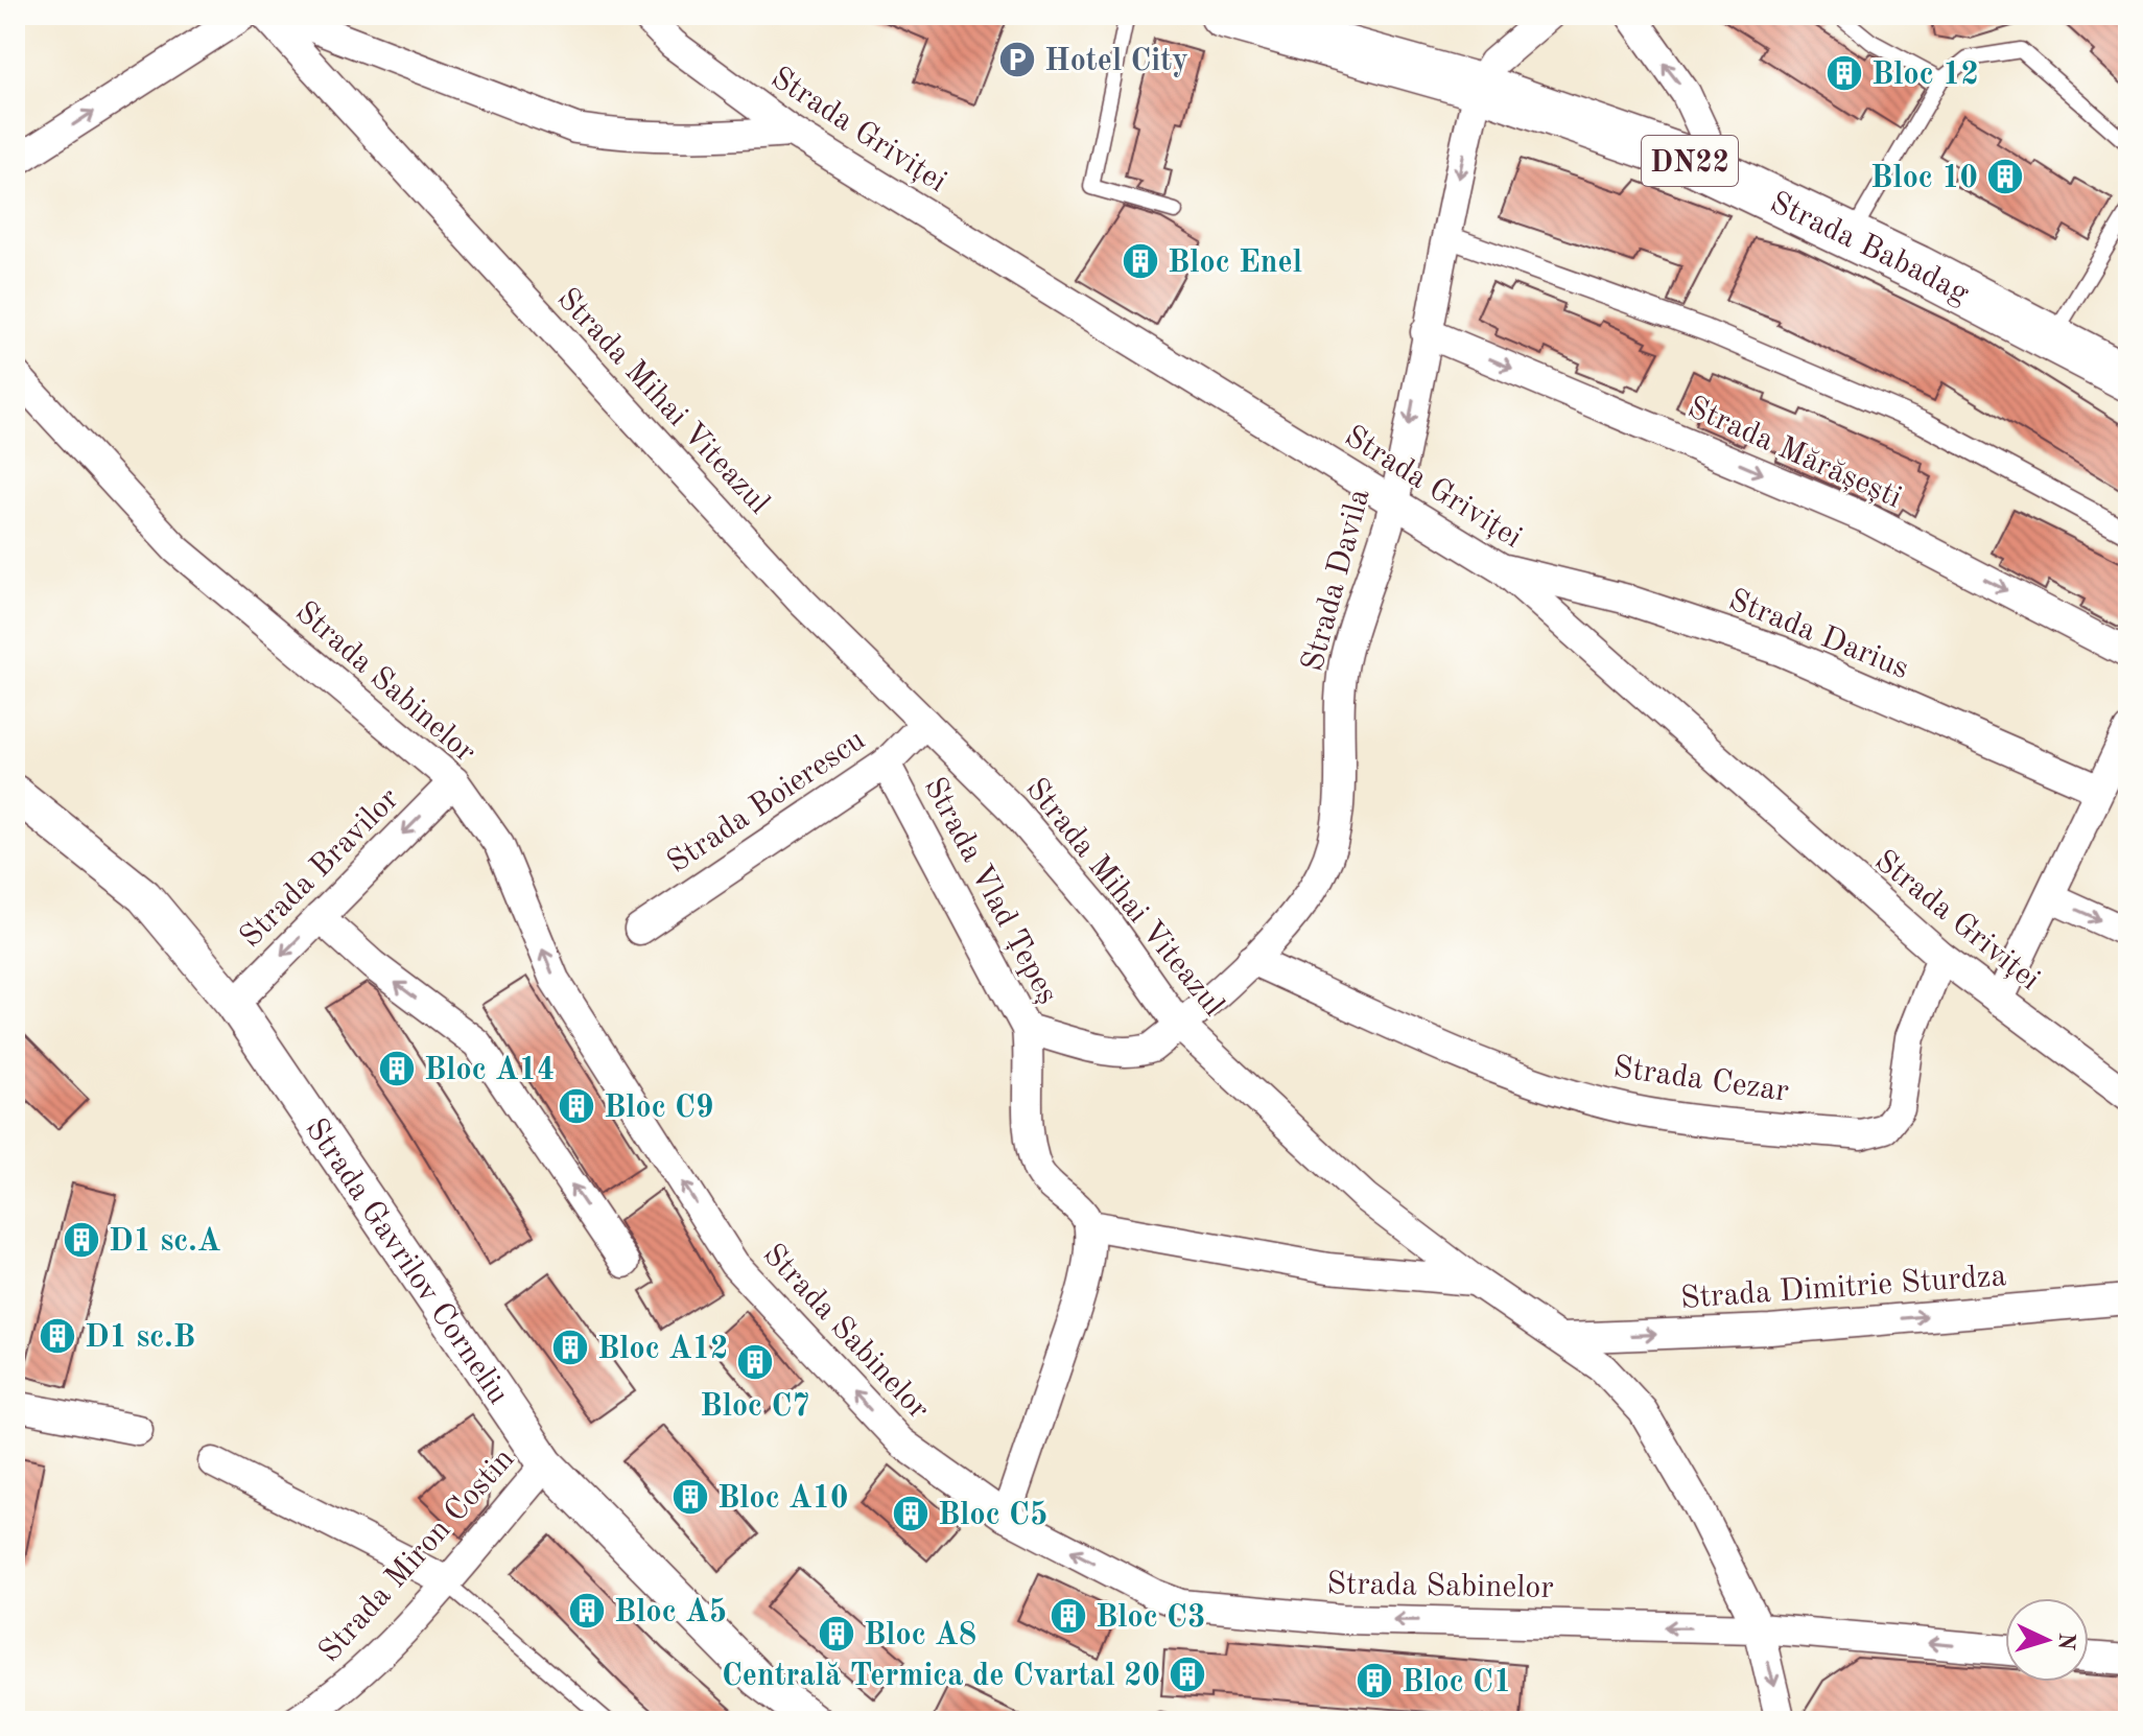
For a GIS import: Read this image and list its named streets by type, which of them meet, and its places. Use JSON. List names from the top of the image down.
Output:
{
  "streets": {
    "main road": ["DN22", "Strada Babadag"],
    "street": [
      "Strada Griviței",
      "Strada Mihai Viteazul",
      "Strada Mărășești",
      "Strada Davila",
      "Strada Darius",
      "Strada Sabinelor",
      "Strada Boierescu",
      "Strada Bravilor",
      "Strada Vlad Țepeș",
      "Strada Cezar",
      "Strada Gavrilov Corneliu",
      "Strada Dimitrie Sturdza",
      "Strada Miron Costin"
    ]
  },
  "crossings": [
    ["Strada Griviței", "Strada Davila"],
    ["Strada Griviței", "Strada Darius"],
    ["Strada Griviței", "Strada Cezar"],
    ["Strada Babadag", "Strada Davila"],
    ["Strada Mihai Viteazul", "Strada Davila"],
    ["Strada Mihai Viteazul", "Strada Sabinelor"],
    ["Strada Mihai Viteazul", "Strada Boierescu"],
    ["Strada Mihai Viteazul", "Strada Dimitrie Sturdza"],
    ["Strada Mărășești", "Strada Davila"],
    ["Strada Davila", "Strada Vlad Țepeș"],
    ["Strada Davila", "Strada Cezar"],
    ["Strada Sabinelor", "Strada Bravilor"],
    ["Strada Boierescu", "Strada Vlad Țepeș"],
    ["Strada Bravilor", "Strada Gavrilov Corneliu"],
    ["Strada Gavrilov Corneliu", "Strada Miron Costin"]
  ],
  "one_way": ["Strada Sabinelor", "Strada Bravilor", "Strada Dimitrie Sturdza"],
  "places": {
    "parking": ["Hotel City"],
    "building": [
      "Bloc 12",
      "Bloc 10",
      "Bloc Enel",
      "Bloc A14",
      "Bloc C9",
      "D1 sc.A",
      "D1 sc.B",
      "Bloc A12",
      "Bloc C7",
      "Bloc A10",
      "Bloc C5",
      "Bloc A5",
      "Bloc C3",
      "Bloc A8",
      "Centrală Termica de Cvartal 20",
      "Bloc C1"
    ]
  },
  "north": "right"
}
